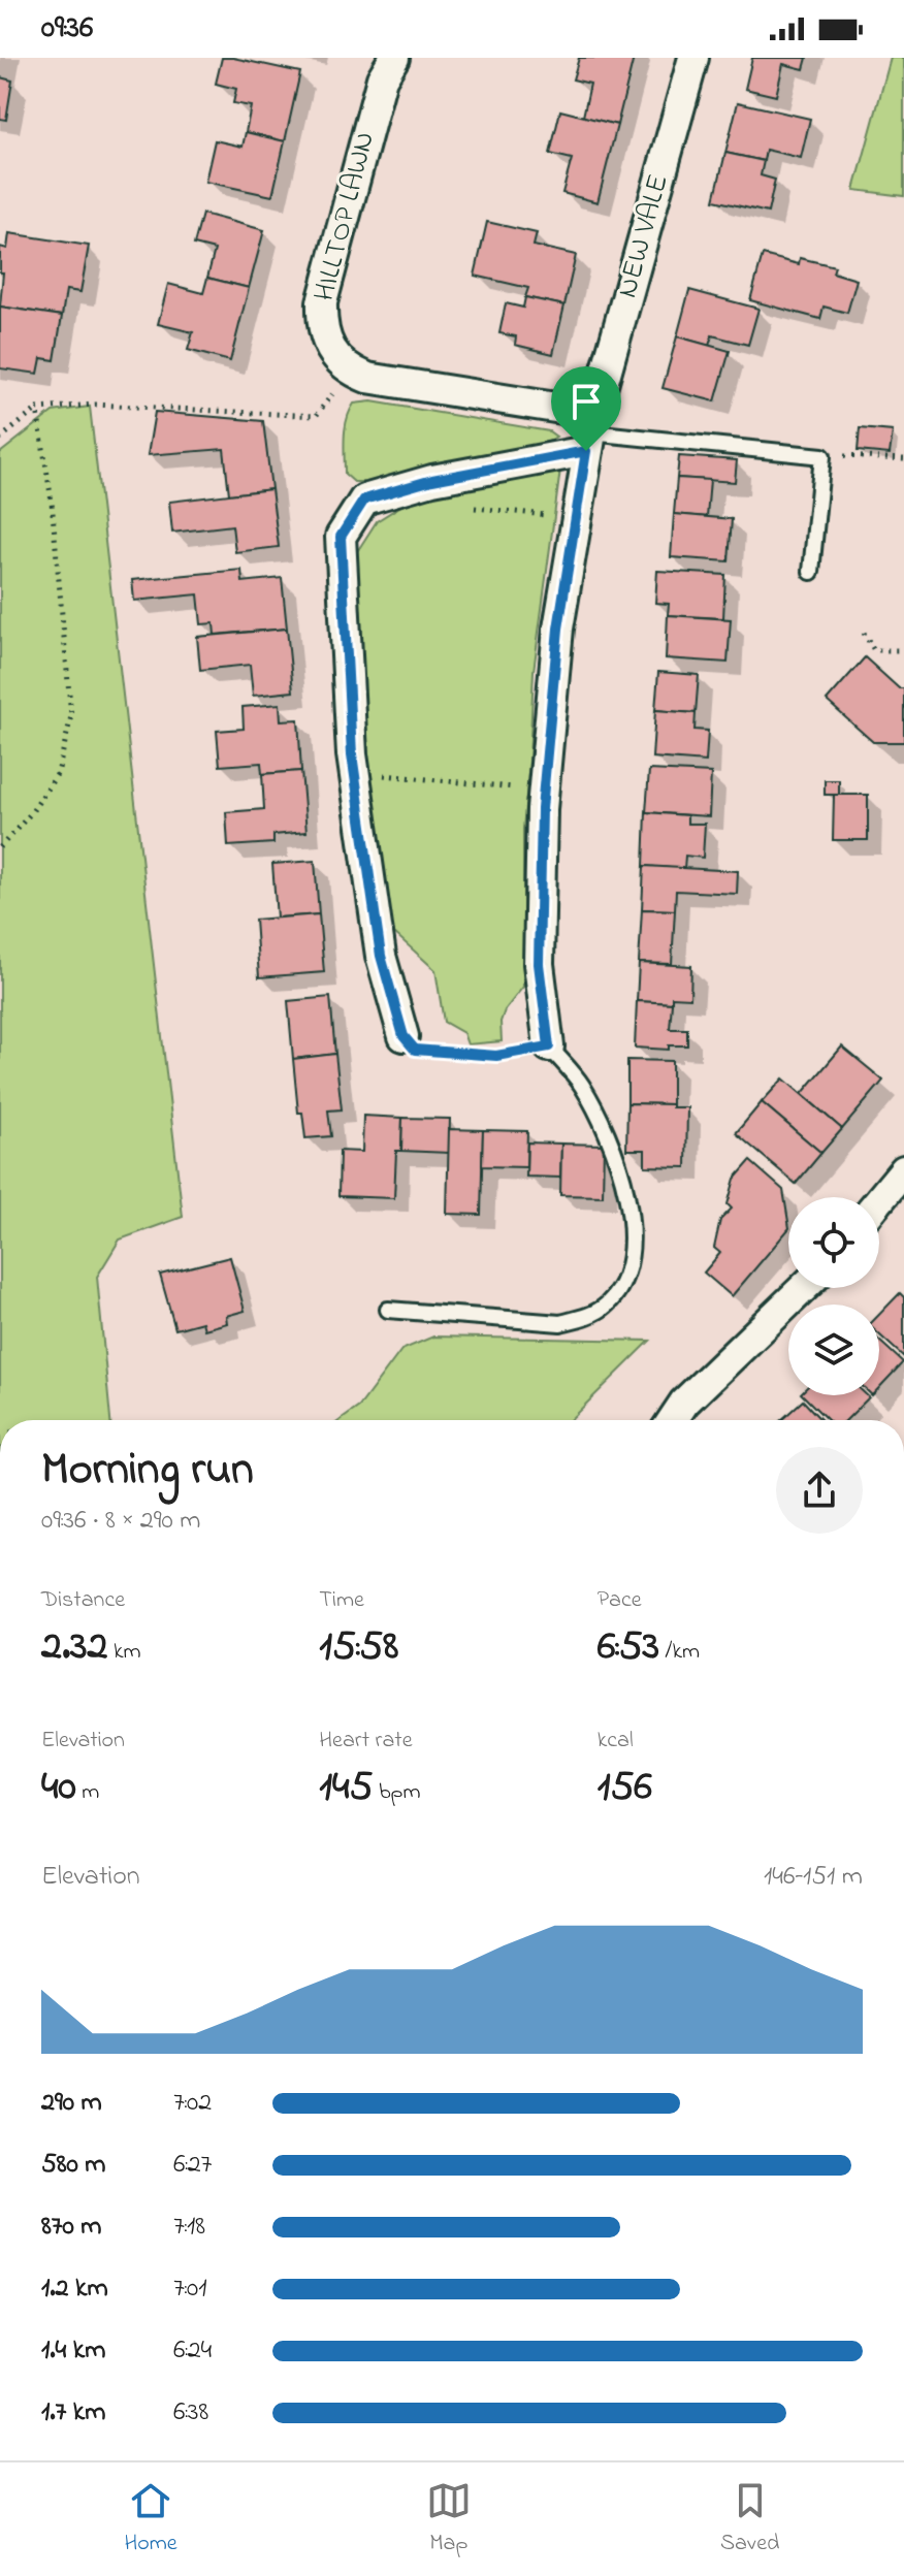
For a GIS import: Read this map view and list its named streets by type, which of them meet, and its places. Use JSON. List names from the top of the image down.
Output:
{
  "streets": {
    "street": ["HILLTOP LAWN", "NEW VALE"]
  },
  "page": {
    "status": "09:36",
    "heading": ["Morning run", "09:36 · 8 × 290 m"],
    "stats": [
      ["Distance", "2.32 km"],
      ["Time", "15:58"],
      ["Pace", "6:53 /km"],
      ["Elevation", "40 m"],
      ["Heart rate", "145 bpm"],
      ["kcal", "156"]
    ],
    "chart": ["Elevation", "146–151 m"],
    "list": [
      {
        "name": "290 m",
        "note": "7:02"
      },
      {
        "name": "580 m",
        "note": "6:27"
      },
      {
        "name": "870 m",
        "note": "7:18"
      },
      {
        "name": "1.2 km",
        "note": "7:01"
      },
      {
        "name": "1.4 km",
        "note": "6:24"
      },
      {
        "name": "1.7 km",
        "note": "6:38"
      }
    ],
    "tabs": ["Home", "Map", "Saved"]
  }
}
